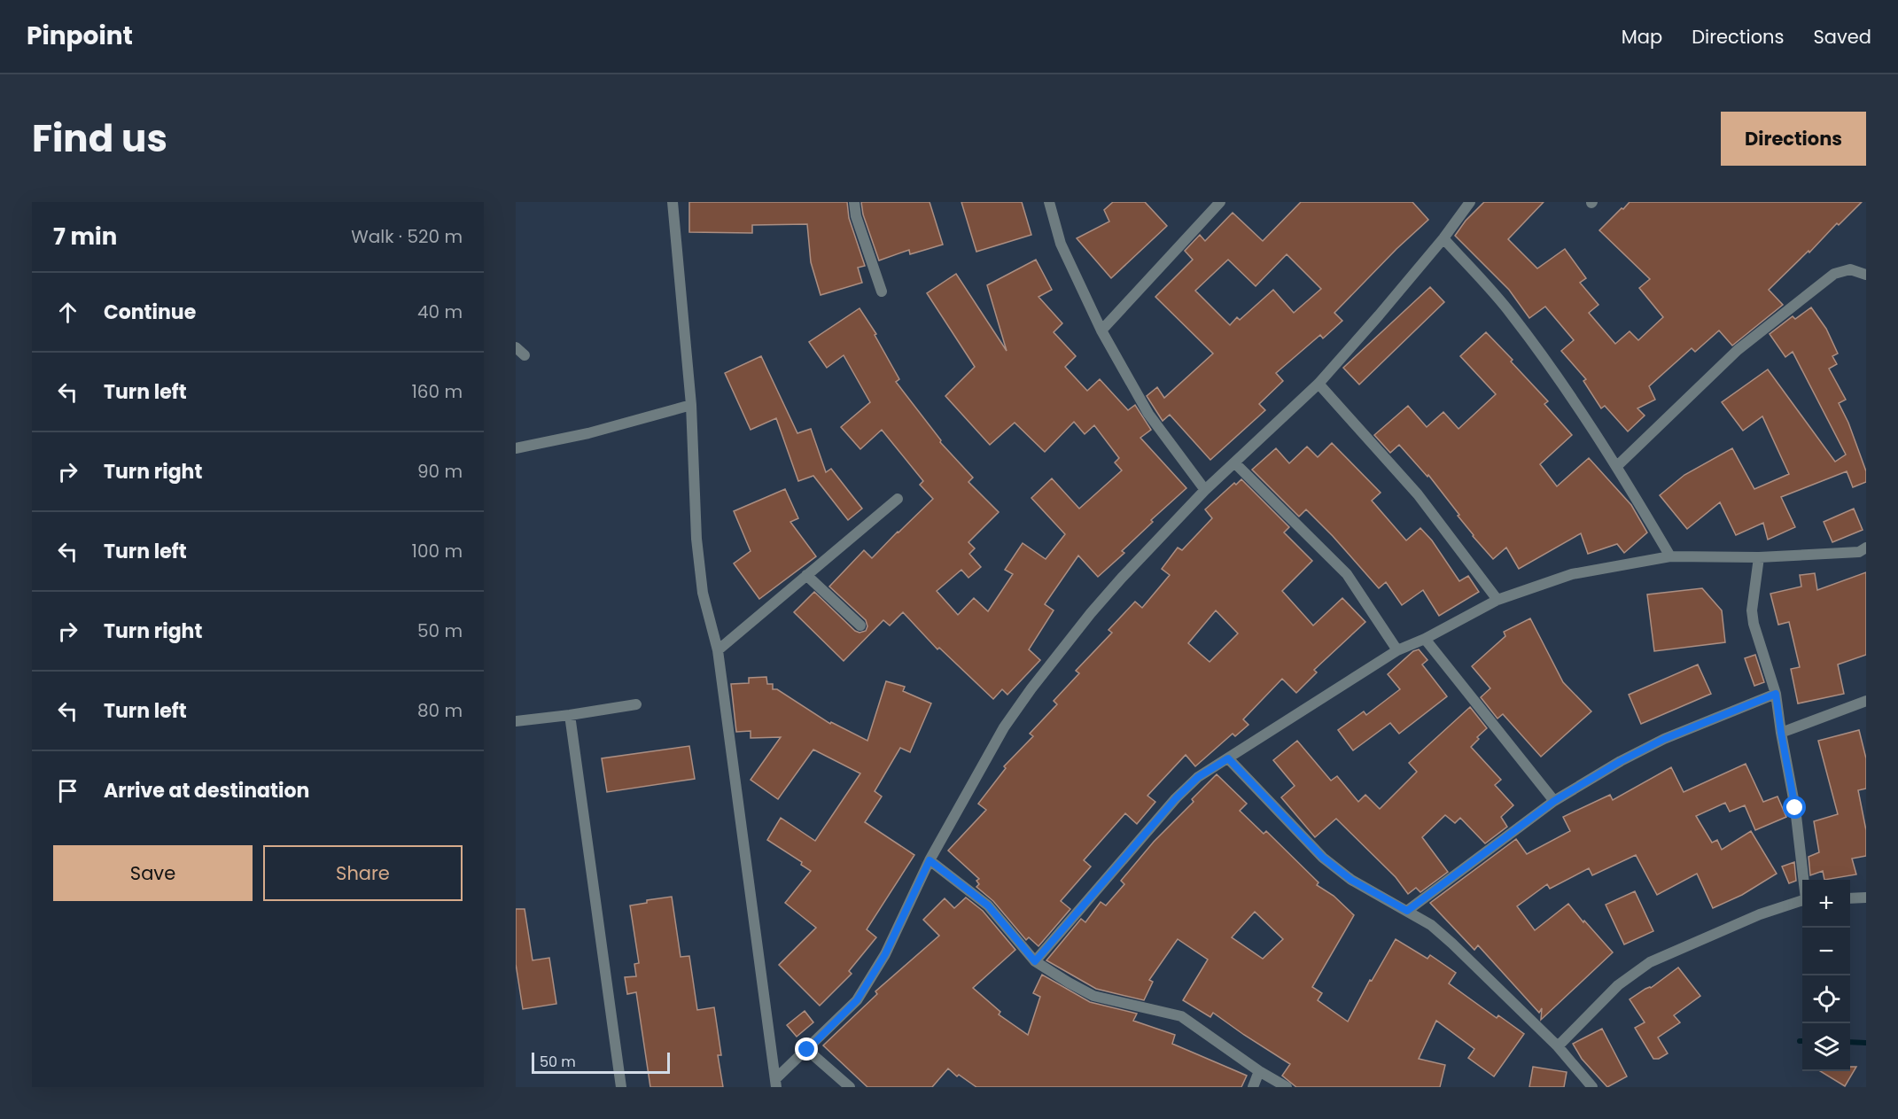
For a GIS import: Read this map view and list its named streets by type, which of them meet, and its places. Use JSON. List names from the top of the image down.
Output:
{
  "scale_bar": "50 m",
  "page": {
    "header": "Pinpoint",
    "nav": ["Map", "Directions", "Saved"],
    "title": "Find us",
    "buttons": [
      "Directions",
      ["Save", "Share"]
    ],
    "heading": ["7 min", "Walk · 520 m"],
    "list": [
      ["Continue", "40 m"],
      ["Turn left", "160 m"],
      ["Turn right", "90 m"],
      ["Turn left", "100 m"],
      ["Turn right", "50 m"],
      ["Turn left", "80 m"],
      "Arrive at destination"
    ],
    "map_buttons": ["+", "−"],
    "scale": "50 m"
  }
}
